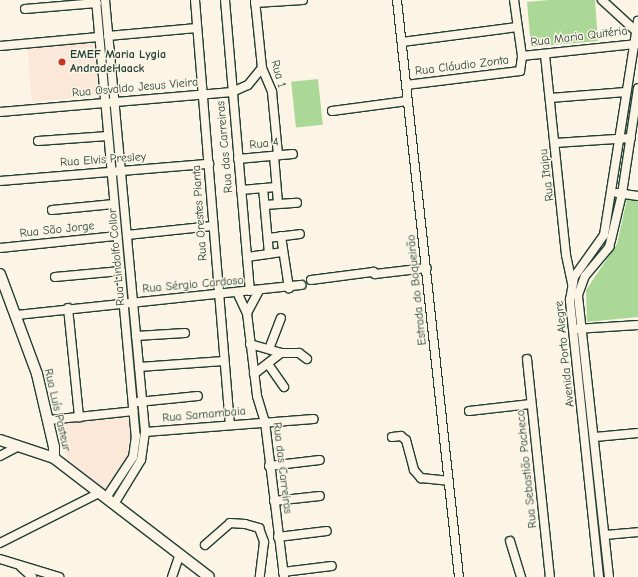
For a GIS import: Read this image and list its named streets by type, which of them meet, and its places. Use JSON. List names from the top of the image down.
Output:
{
  "streets": {
    "main road": ["Rua Luís Pasteur"],
    "street": [
      "Rua Maria Quitéria",
      "Rua Cláudio Zonta",
      "Rua 1",
      "Rua Osvaldo Jesus Vieira",
      "Rua 4",
      "Rua das Carreiras",
      "Rua Elvis Presley",
      "Rua Itaipu",
      "Rua Orestes Pianta",
      "Rua São Jorge",
      "Rua Lindolfo Collor",
      "Rua Sérgio Cardoso",
      "Estrada do Boqueirão",
      "Avenida Porto Alegre",
      "Rua Samambaia",
      "Rua Sebastião Pacheco"
    ]
  },
  "crossings": [
    ["Rua Maria Quitéria", "Rua Cláudio Zonta"],
    ["Rua Maria Quitéria", "Rua Itaipu"],
    ["Rua Maria Quitéria", "Avenida Porto Alegre"],
    ["Rua Cláudio Zonta", "Estrada do Boqueirão"],
    ["Rua 1", "Rua Osvaldo Jesus Vieira"],
    ["Rua 1", "Rua 4"],
    ["Rua Osvaldo Jesus Vieira", "Rua das Carreiras"],
    ["Rua Osvaldo Jesus Vieira", "Rua Orestes Pianta"],
    ["Rua Osvaldo Jesus Vieira", "Rua Lindolfo Collor"],
    ["Rua 4", "Rua das Carreiras"],
    ["Rua das Carreiras", "Rua Sérgio Cardoso"],
    ["Rua das Carreiras", "Rua Samambaia"],
    ["Rua Elvis Presley", "Rua Orestes Pianta"],
    ["Rua Elvis Presley", "Rua Lindolfo Collor"],
    ["Rua Itaipu", "Avenida Porto Alegre"],
    ["Rua Orestes Pianta", "Rua Sérgio Cardoso"],
    ["Rua Orestes Pianta", "Rua Samambaia"],
    ["Rua São Jorge", "Rua Lindolfo Collor"],
    ["Rua Lindolfo Collor", "Rua Sérgio Cardoso"],
    ["Rua Lindolfo Collor", "Rua Luís Pasteur"],
    ["Rua Lindolfo Collor", "Rua Samambaia"],
    ["Rua Sérgio Cardoso", "Rua Luís Pasteur"]
  ],
  "places": ["EMEF Maria Lygia AndradeHaack"]
}
